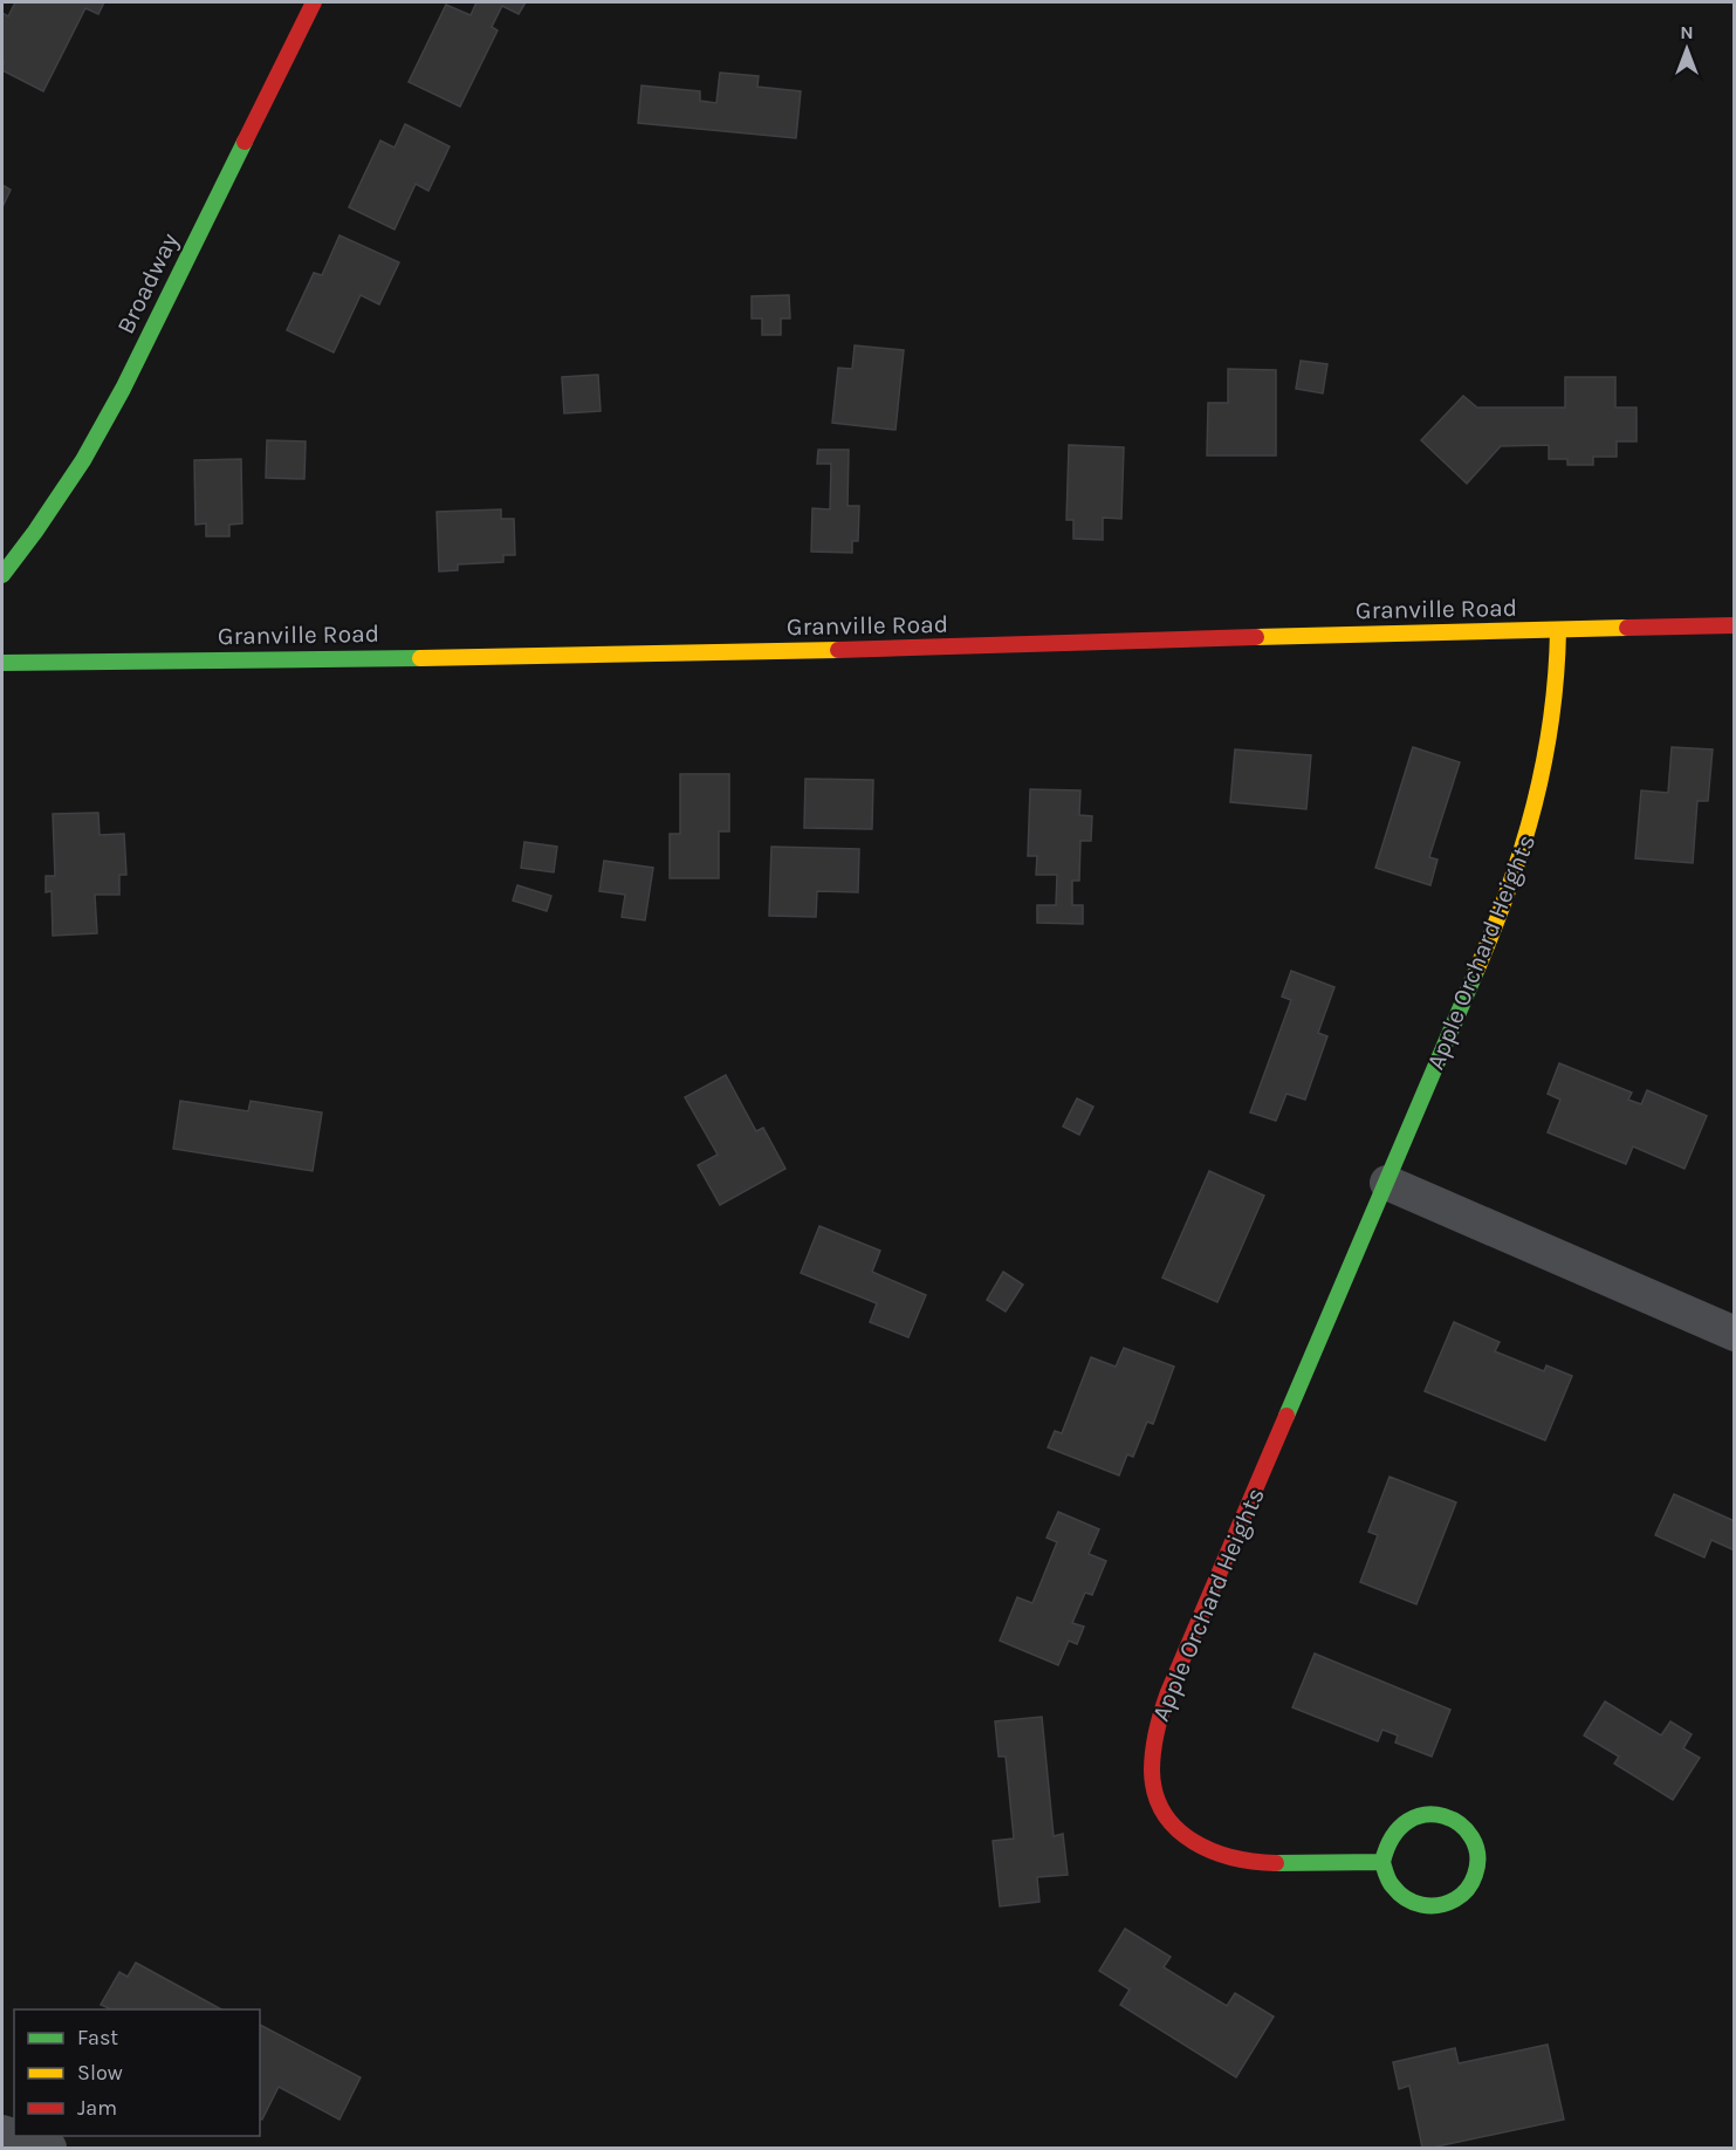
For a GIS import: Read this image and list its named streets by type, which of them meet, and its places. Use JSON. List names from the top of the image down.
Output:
{
  "streets": {
    "street": ["Broadway", "Granville Road", "Apple Orchard Heights"]
  },
  "crossings": [
    ["Granville Road", "Apple Orchard Heights"]
  ],
  "legend": ["Fast", "Slow", "Jam"],
  "north": "top"
}
